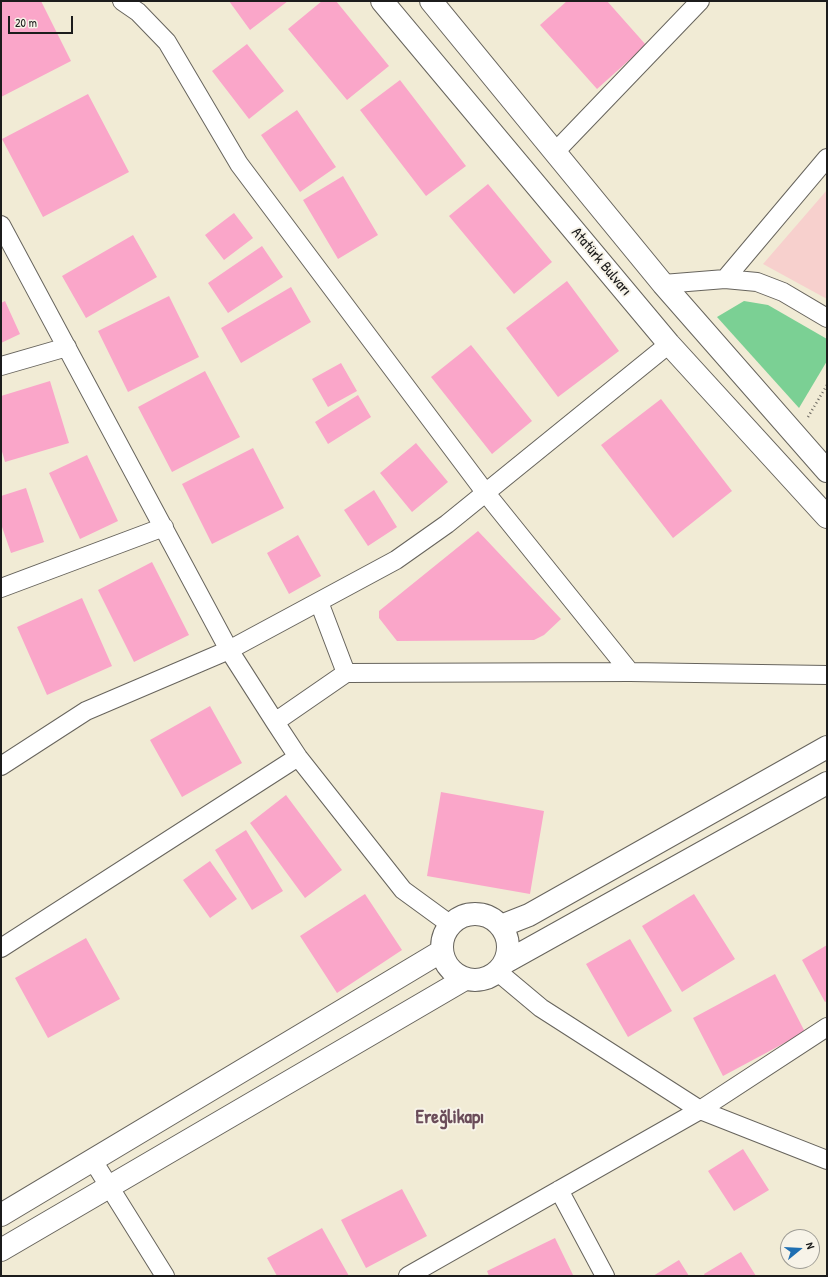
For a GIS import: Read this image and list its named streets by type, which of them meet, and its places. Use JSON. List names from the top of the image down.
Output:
{
  "streets": {
    "main road": ["Atatürk Bulvarı"]
  },
  "districts": ["Ereğlikapı"],
  "scale_bar": "20 m",
  "north": "right"
}
